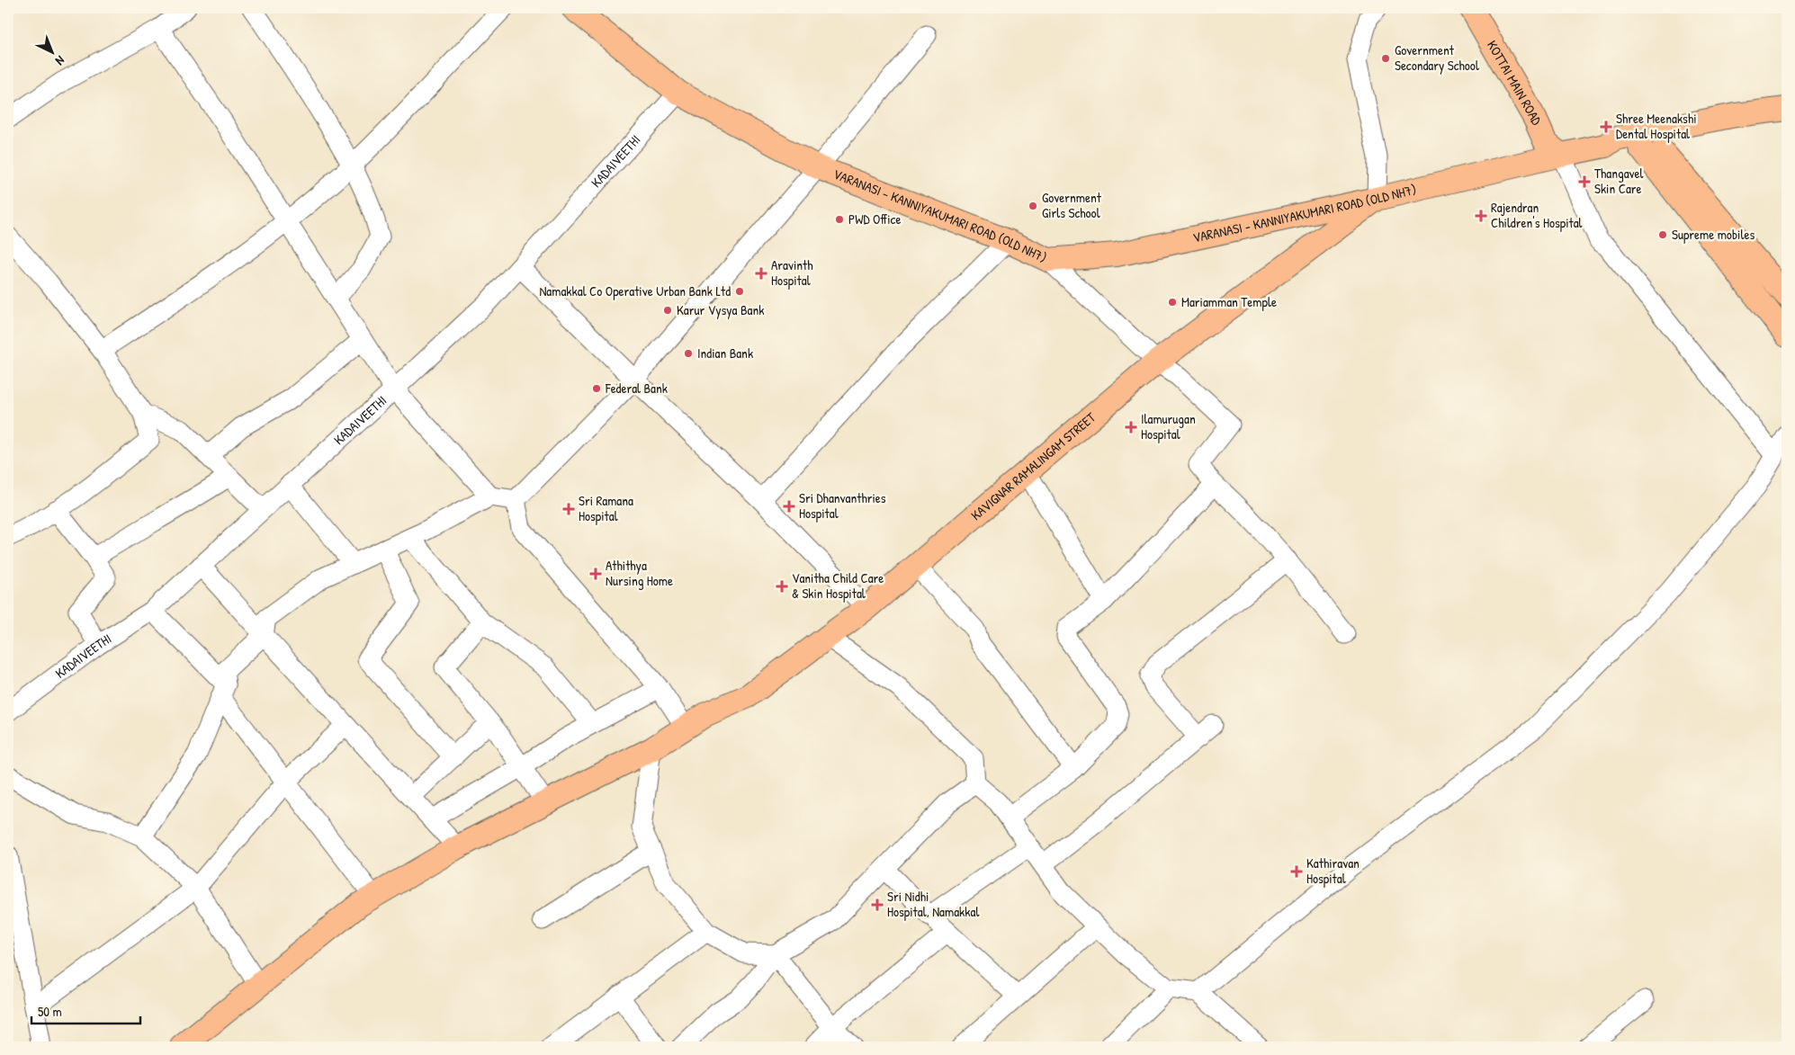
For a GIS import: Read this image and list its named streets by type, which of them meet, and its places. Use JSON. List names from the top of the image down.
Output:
{
  "streets": {
    "main road": ["KOTTAI MAIN ROAD", "VARANASI - KANNIYAKUMARI ROAD (OLD NH7)", "KAVIGNAR RAMALINGAM STREET"],
    "street": ["KADAIVEETHI"]
  },
  "crossings": [
    ["KOTTAI MAIN ROAD", "VARANASI - KANNIYAKUMARI ROAD (OLD NH7)"],
    ["KADAIVEETHI", "VARANASI - KANNIYAKUMARI ROAD (OLD NH7)"],
    ["VARANASI - KANNIYAKUMARI ROAD (OLD NH7)", "KAVIGNAR RAMALINGAM STREET"]
  ],
  "places": {
    "other": [
      "Government Secondary School",
      "Government Girls School",
      "PWD Office",
      "Supreme mobiles",
      "Namakkal Co Operative Urban Bank Ltd",
      "Mariamman Temple",
      "Karur Vysya Bank",
      "Indian Bank",
      "Federal Bank"
    ],
    "health": [
      "Shree Meenakshi Dental Hospital",
      "Thangavel Skin Care",
      "Rajendran Children's Hospital",
      "Aravinth Hospital",
      "Ilamurugan Hospital",
      "Sri Dhanvanthries Hospital",
      "Sri Ramana Hospital",
      "Athithya Nursing Home",
      "Vanitha Child Care & Skin Hospital",
      "Kathiravan Hospital",
      "Sri Nidhi Hospital, Namakkal"
    ]
  },
  "scale_bar": "50 m",
  "north": "bottom right"
}
